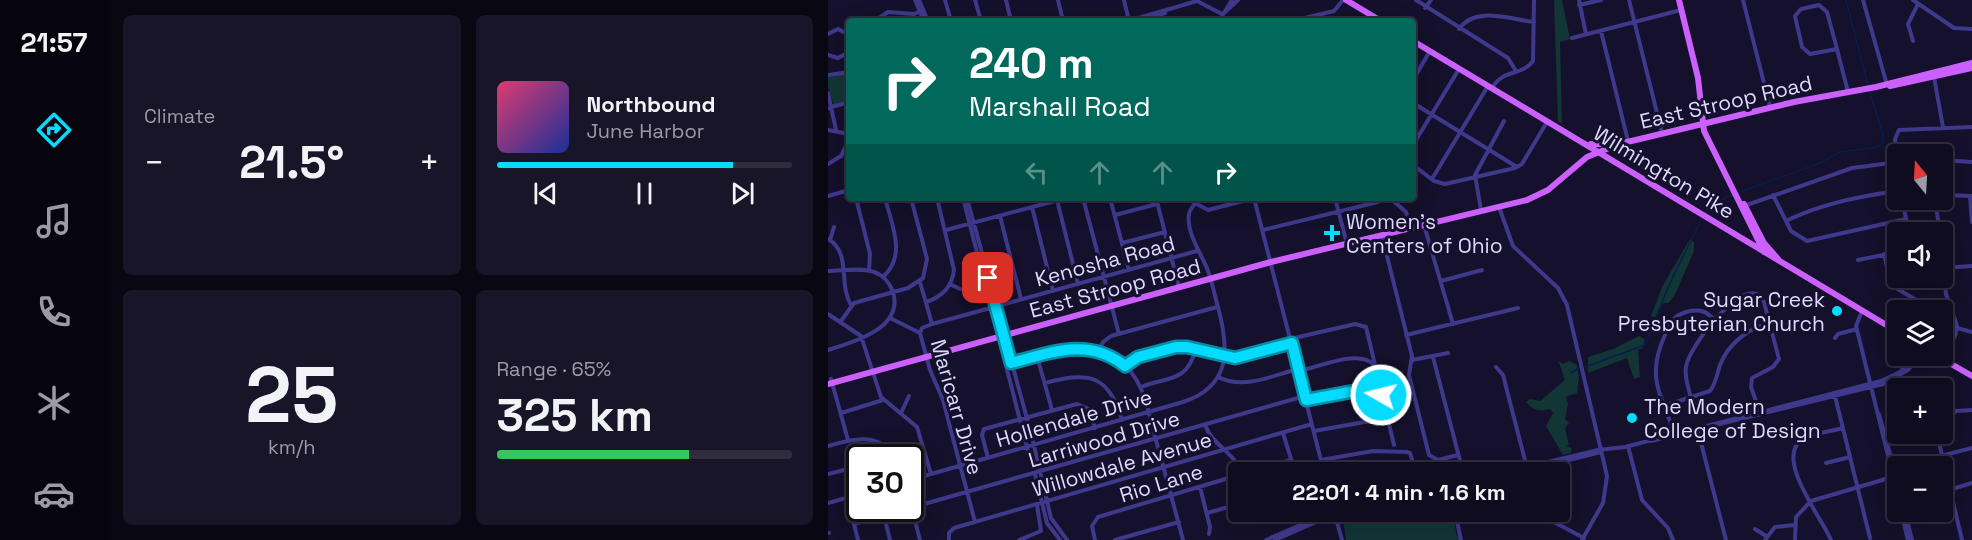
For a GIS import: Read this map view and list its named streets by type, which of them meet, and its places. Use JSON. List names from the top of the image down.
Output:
{
  "streets": {
    "main road": ["East Stroop Road", "Wilmington Pike"],
    "street": [
      "Kenosha Road",
      "Maricarr Drive",
      "Hollendale Drive",
      "Larriwood Drive",
      "Willowdale Avenue",
      "Rio Lane"
    ]
  },
  "crossings": [
    ["East Stroop Road", "Wilmington Pike"],
    ["East Stroop Road", "Maricarr Drive"],
    ["Kenosha Road", "Maricarr Drive"],
    ["Maricarr Drive", "Hollendale Drive"],
    ["Maricarr Drive", "Larriwood Drive"],
    ["Maricarr Drive", "Willowdale Avenue"]
  ],
  "places": {
    "health": ["Women's Centers of Ohio"],
    "other": ["Sugar Creek Presbyterian Church", "The Modern College of Design"]
  },
  "north": "top",
  "page": {
    "tabs": "21:57",
    "tile": [
      "Climate",
      ["25", "km/h"],
      ["Range · 65%", "325 km"]
    ],
    "turn": ["240 m", "Marshall Road"],
    "song": ["Northbound", "June Harbor"],
    "heat": ["−", "21.5°", "+"],
    "map_buttons": ["+", "−"],
    "limit": "30",
    "trip": "22:01 · 4 min · 1.6 km"
  }
}
